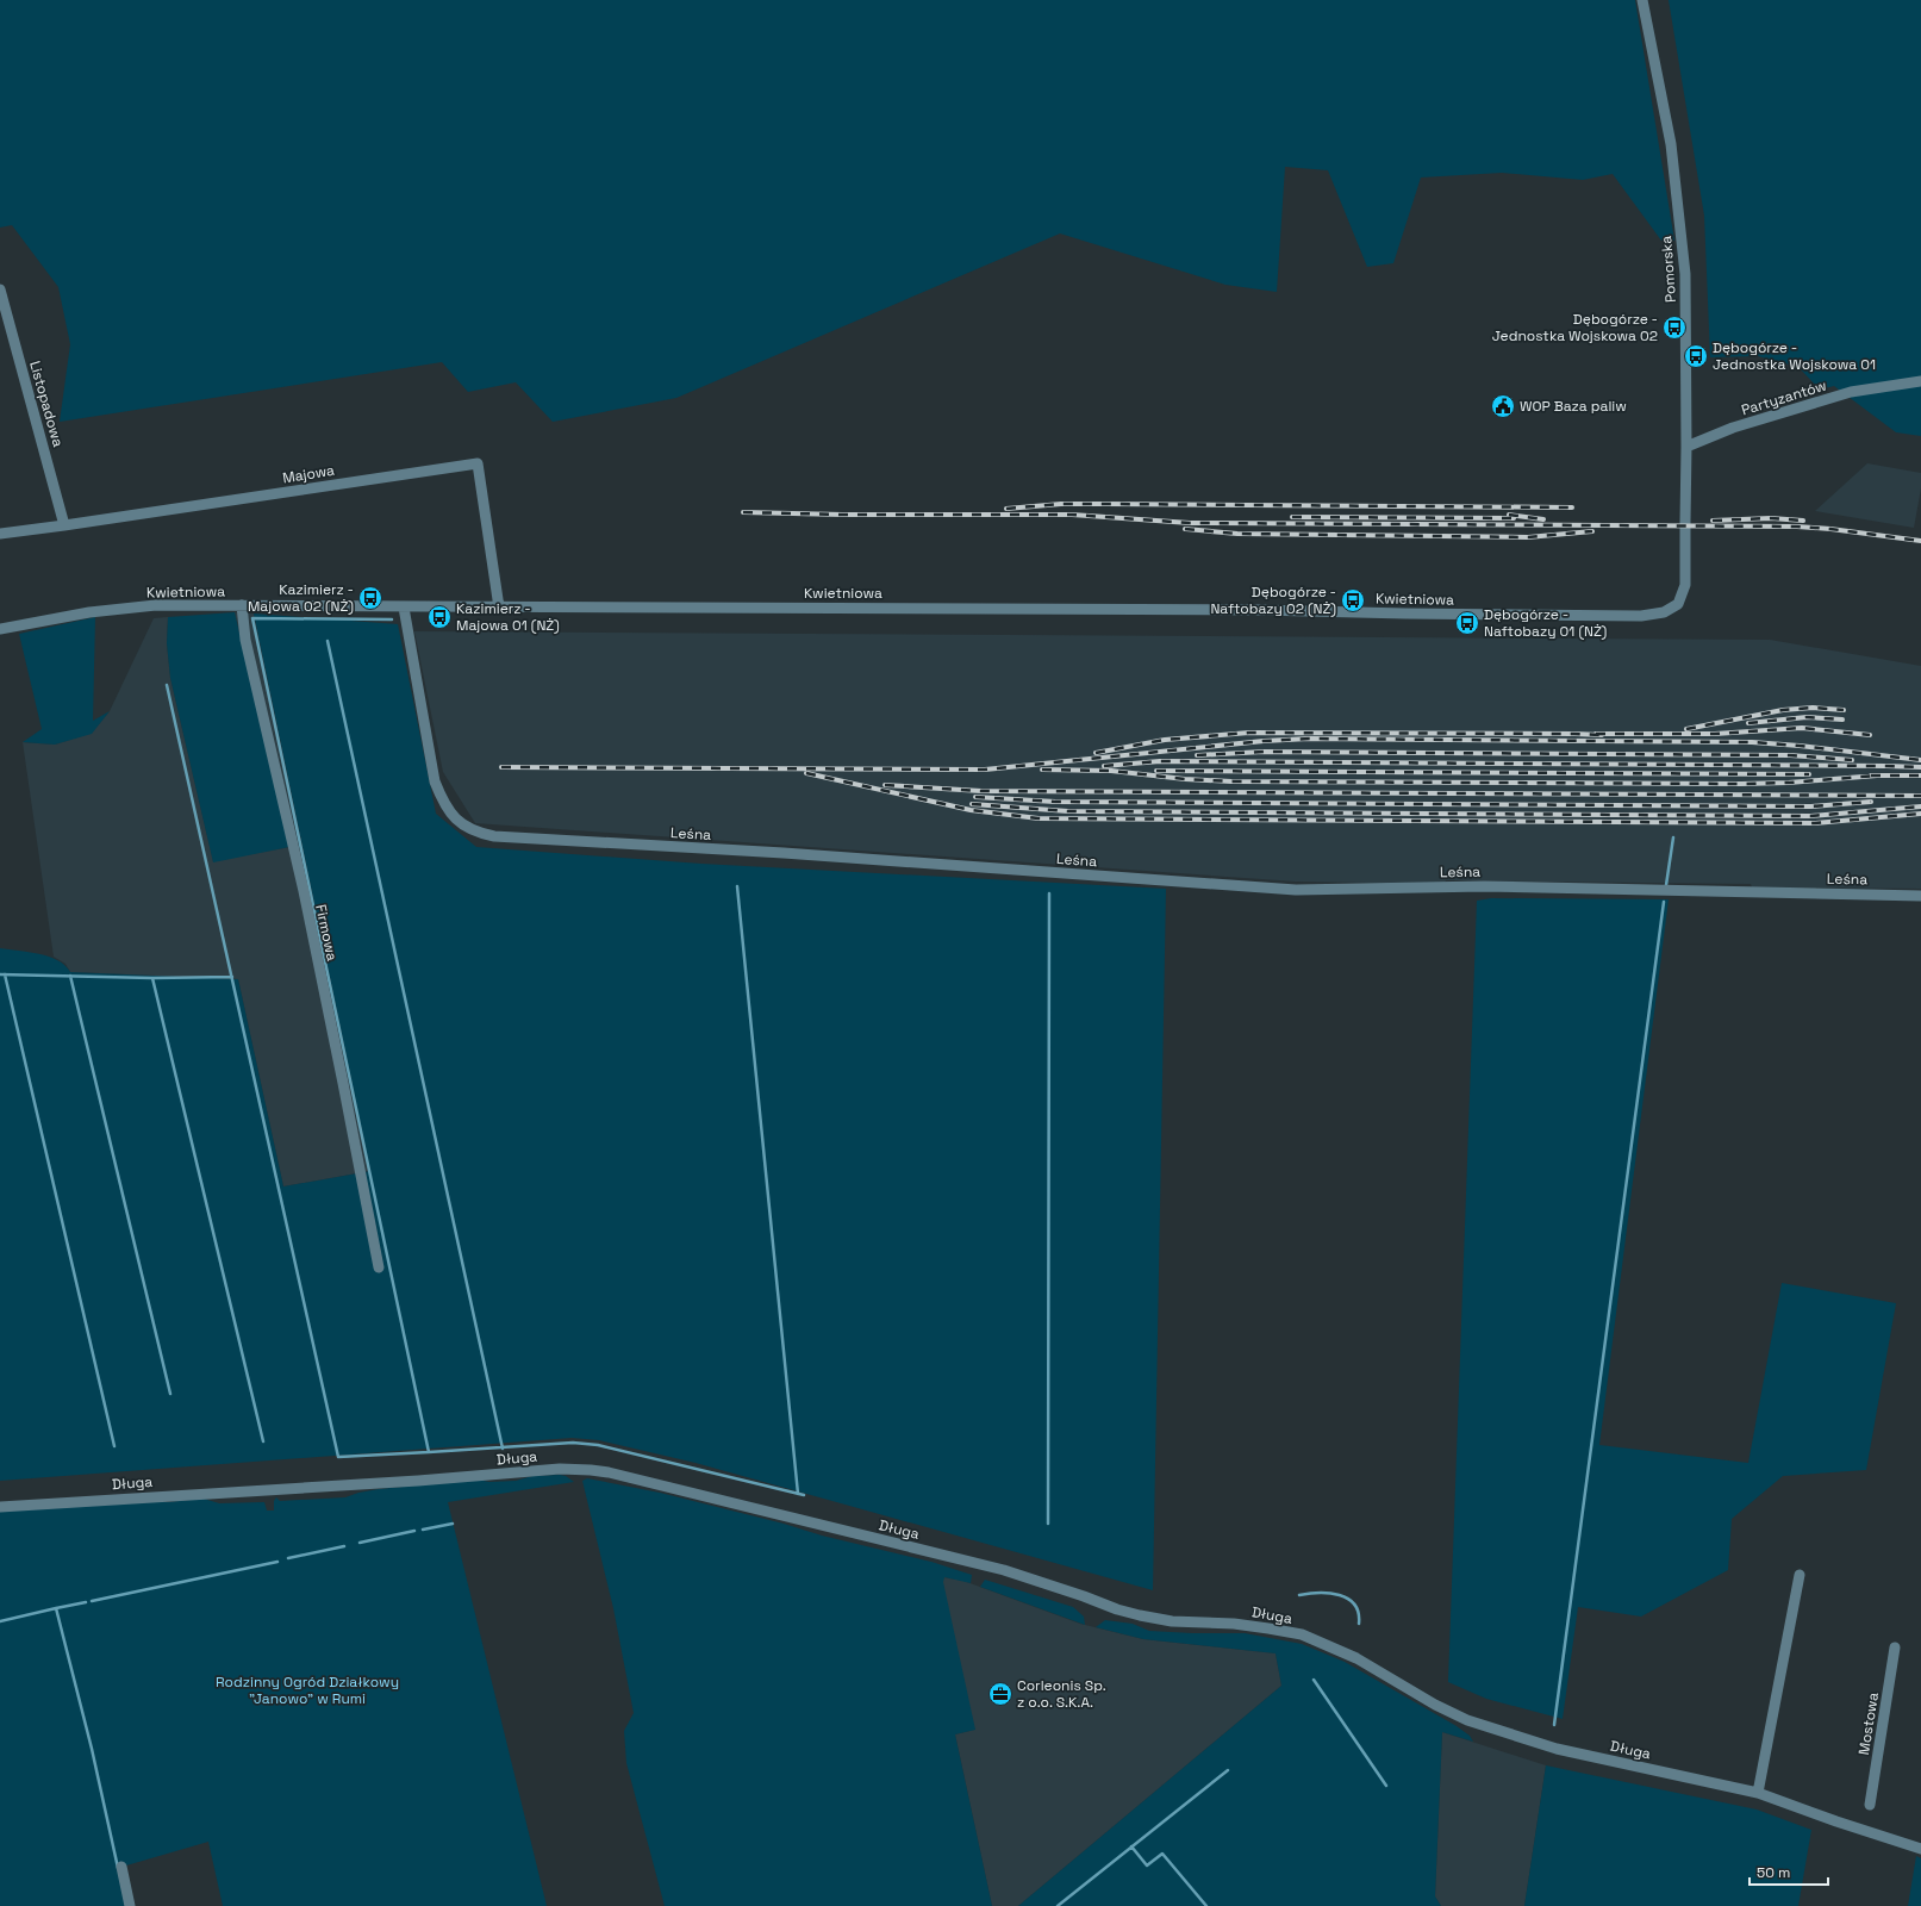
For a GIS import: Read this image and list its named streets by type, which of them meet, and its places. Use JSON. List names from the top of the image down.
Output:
{
  "streets": {
    "street": [
      "Pomorska",
      "Partyzantów",
      "Listopadowa",
      "Majowa",
      "Kwietniowa",
      "Leśna",
      "Firmowa",
      "Długa",
      "Mostowa"
    ]
  },
  "crossings": [
    ["Pomorska", "Partyzantów"],
    ["Pomorska", "Kwietniowa"],
    ["Listopadowa", "Majowa"],
    ["Majowa", "Kwietniowa"],
    ["Kwietniowa", "Leśna"],
    ["Kwietniowa", "Firmowa"]
  ],
  "parks": ["Rodzinny Ogród Działkowy \"Janowo\" w Rumi"],
  "places": {
    "bus stop": [
      "Dębogórze - Jednostka Wojskowa 02",
      "Dębogórze - Jednostka Wojskowa 01",
      "Kazimierz - Majowa 02 (NŻ)",
      "Dębogórze - Naftobazy 02 (NŻ)",
      "Kazimierz - Majowa 01 (NŻ)",
      "Dębogórze - Naftobazy 01 (NŻ)"
    ],
    "public building": ["WOP Baza paliw"],
    "office": ["Corleonis Sp. z o.o. S.K.A."]
  },
  "scale_bar": "50 m"
}
